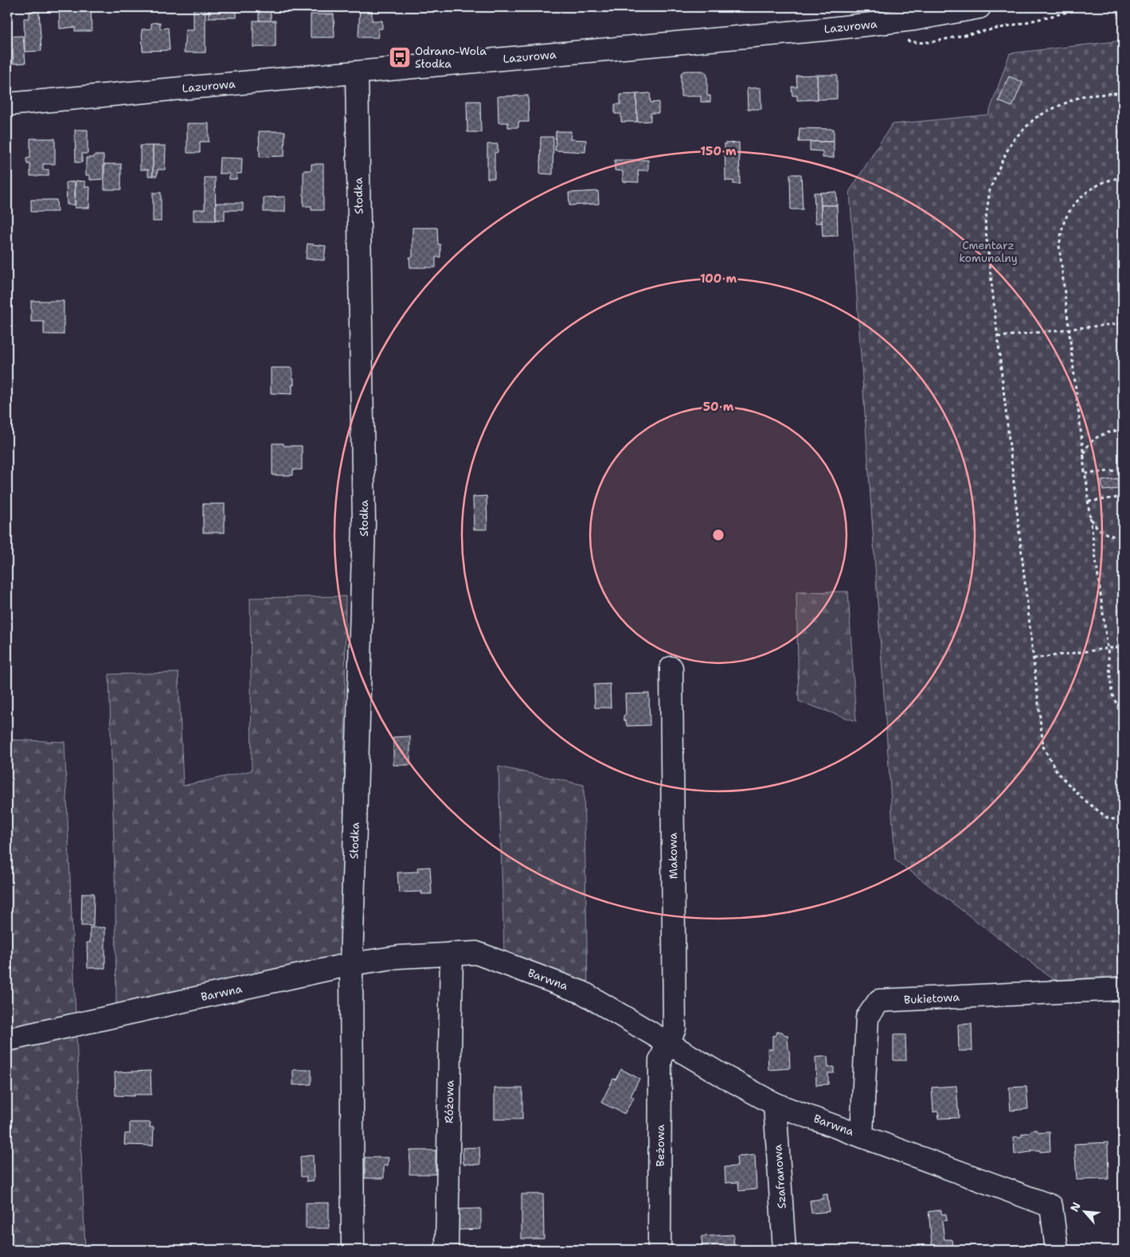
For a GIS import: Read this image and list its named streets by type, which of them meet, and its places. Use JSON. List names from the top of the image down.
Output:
{
  "streets": {
    "street": [
      "Lazurowa",
      "Słodka",
      "Makowa",
      "Barwna",
      "Bukietowa",
      "Różowa",
      "Beżowa",
      "Szafranowa"
    ]
  },
  "crossings": [
    ["Lazurowa", "Słodka"],
    ["Słodka", "Barwna"],
    ["Makowa", "Barwna"],
    ["Makowa", "Beżowa"],
    ["Barwna", "Bukietowa"],
    ["Barwna", "Różowa"],
    ["Barwna", "Beżowa"],
    ["Barwna", "Szafranowa"]
  ],
  "parks": ["Cmentarz komunalny"],
  "places": {
    "bus stop": ["Odrano-Wola Słodka"]
  },
  "north": "top left",
  "rings": ["150 m", "100 m", "50 m"]
}
